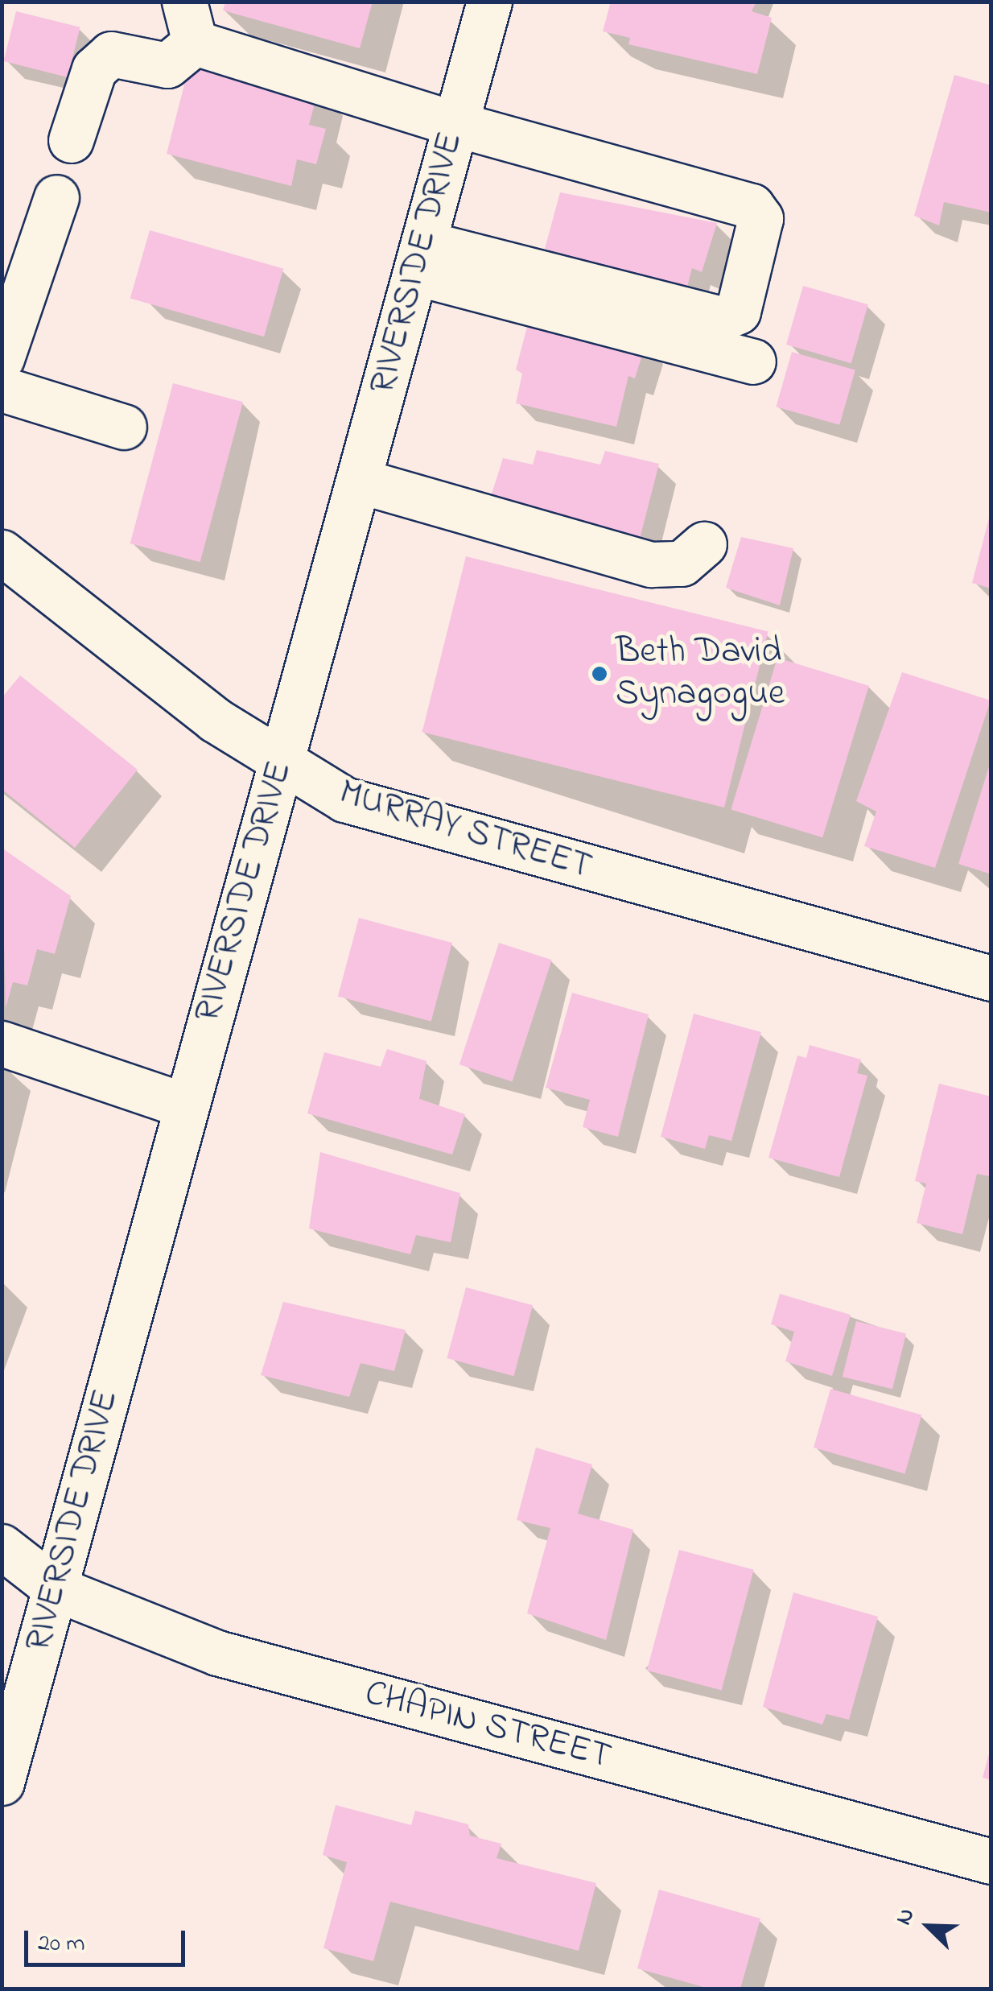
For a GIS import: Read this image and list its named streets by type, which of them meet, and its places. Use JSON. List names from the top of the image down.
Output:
{
  "streets": {
    "street": ["RIVERSIDE DRIVE", "MURRAY STREET", "CHAPIN STREET"]
  },
  "crossings": [
    ["RIVERSIDE DRIVE", "MURRAY STREET"],
    ["RIVERSIDE DRIVE", "CHAPIN STREET"]
  ],
  "places": ["Beth David Synagogue"],
  "scale_bar": "20 m",
  "north": "top left"
}
